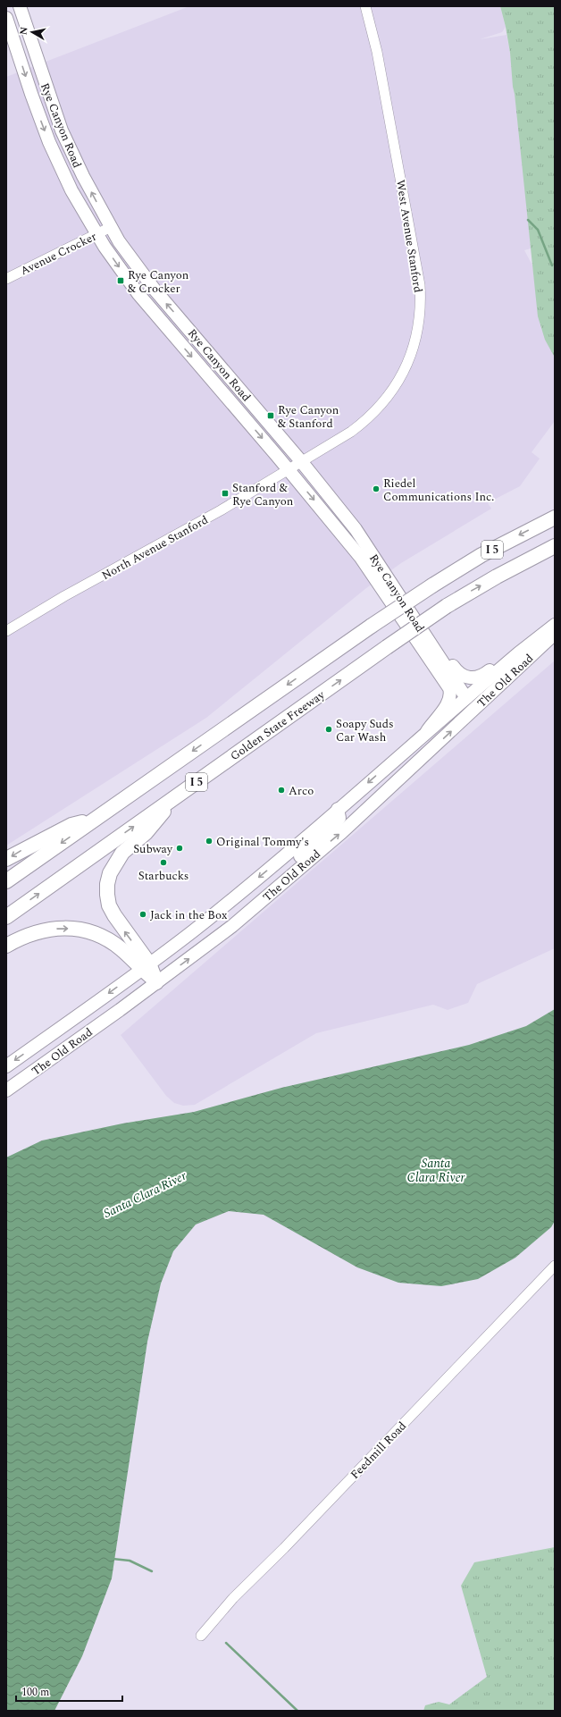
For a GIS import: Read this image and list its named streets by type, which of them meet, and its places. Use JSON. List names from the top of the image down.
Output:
{
  "streets": {
    "highway": ["I 5", "Golden State Freeway"],
    "main road": ["Rye Canyon Road", "The Old Road"],
    "street": [
      "West Avenue Stanford",
      "Avenue Crocker",
      "North Avenue Stanford",
      "Feedmill Road"
    ]
  },
  "crossings": [
    ["Rye Canyon Road", "West Avenue Stanford"],
    ["Rye Canyon Road", "Avenue Crocker"],
    ["Rye Canyon Road", "North Avenue Stanford"],
    ["Rye Canyon Road", "The Old Road"],
    ["West Avenue Stanford", "North Avenue Stanford"]
  ],
  "water": ["Santa Clara River"],
  "places": {
    "transit": ["Rye Canyon & Crocker", "Rye Canyon & Stanford", "Stanford & Rye Canyon"],
    "other": [
      "Riedel Communications Inc.",
      "Soapy Suds Car Wash",
      "Arco",
      "Original Tommy's",
      "Subway",
      "Starbucks",
      "Jack in the Box"
    ]
  },
  "scale_bar": "100 m",
  "north": "left"
}
